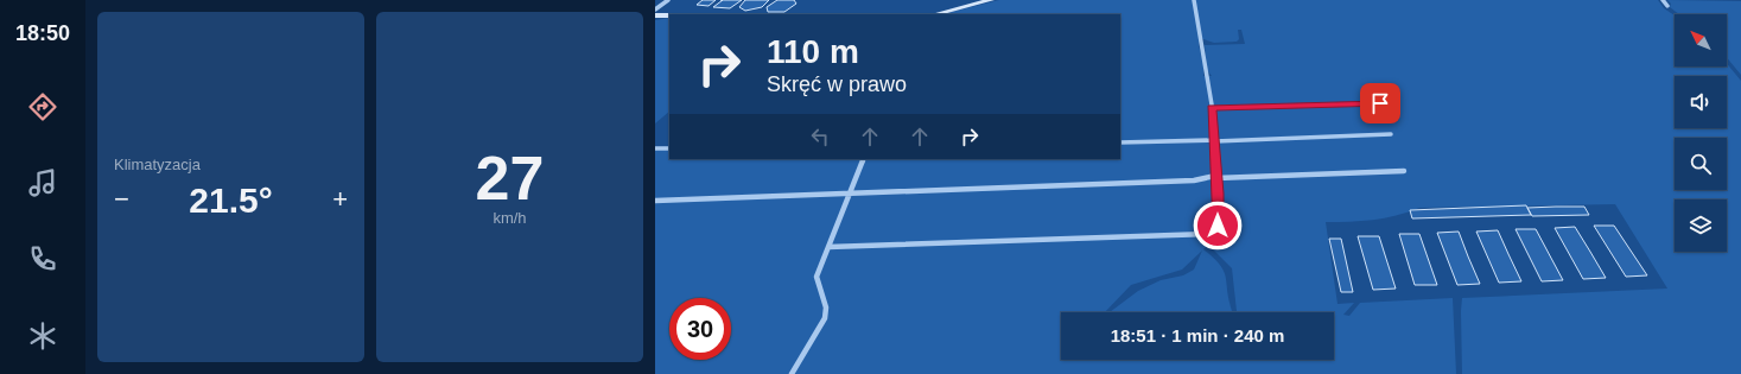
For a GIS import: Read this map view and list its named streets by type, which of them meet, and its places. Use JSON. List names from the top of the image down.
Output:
{
  "north": "top left",
  "page": {
    "tabs": "18:50",
    "tile": [
      "Klimatyzacja",
      ["27", "km/h"]
    ],
    "turn": ["110 m", "Skręć w prawo"],
    "heat": ["−", "21.5°", "+"],
    "limit": "30",
    "trip": "18:51 · 1 min · 240 m"
  }
}
